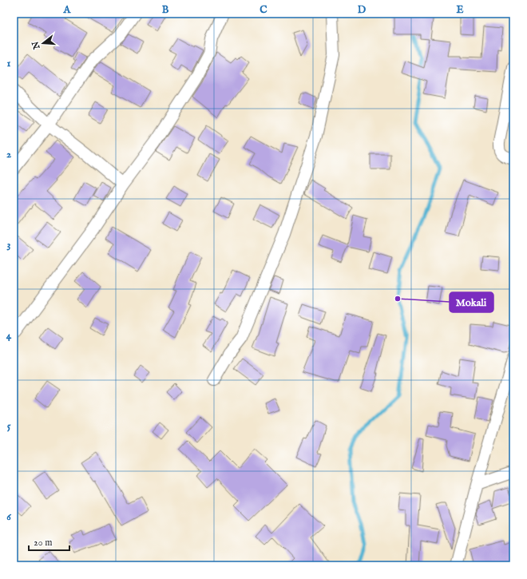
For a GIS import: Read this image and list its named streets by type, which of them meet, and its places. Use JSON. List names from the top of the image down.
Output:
{
  "places": ["Mokali"],
  "scale_bar": "20 m",
  "north": "left",
  "grid": {
    "columns": [
      "A",
      "B",
      "C",
      "D",
      "E"
    ],
    "rows": [
      "1",
      "2",
      "3",
      "4",
      "5",
      "6"
    ]
  }
}
